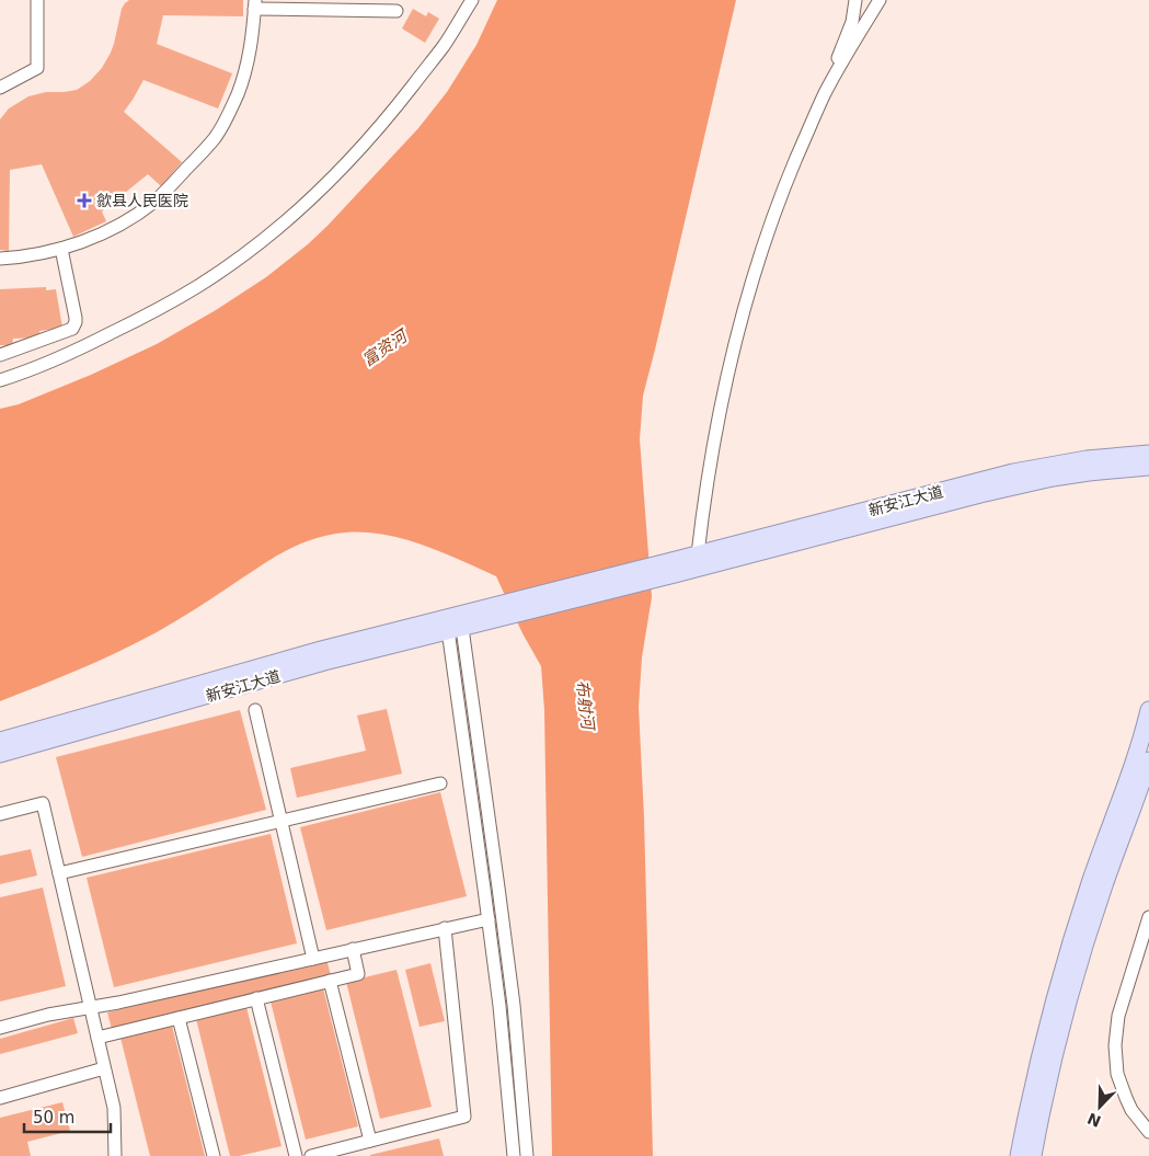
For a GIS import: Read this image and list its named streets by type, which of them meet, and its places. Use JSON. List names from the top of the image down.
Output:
{
  "streets": {
    "main road": ["新安江大道"]
  },
  "water": ["富资河", "布射河"],
  "places": {
    "health": ["歙县人民医院"]
  },
  "scale_bar": "50 m",
  "north": "bottom left"
}
